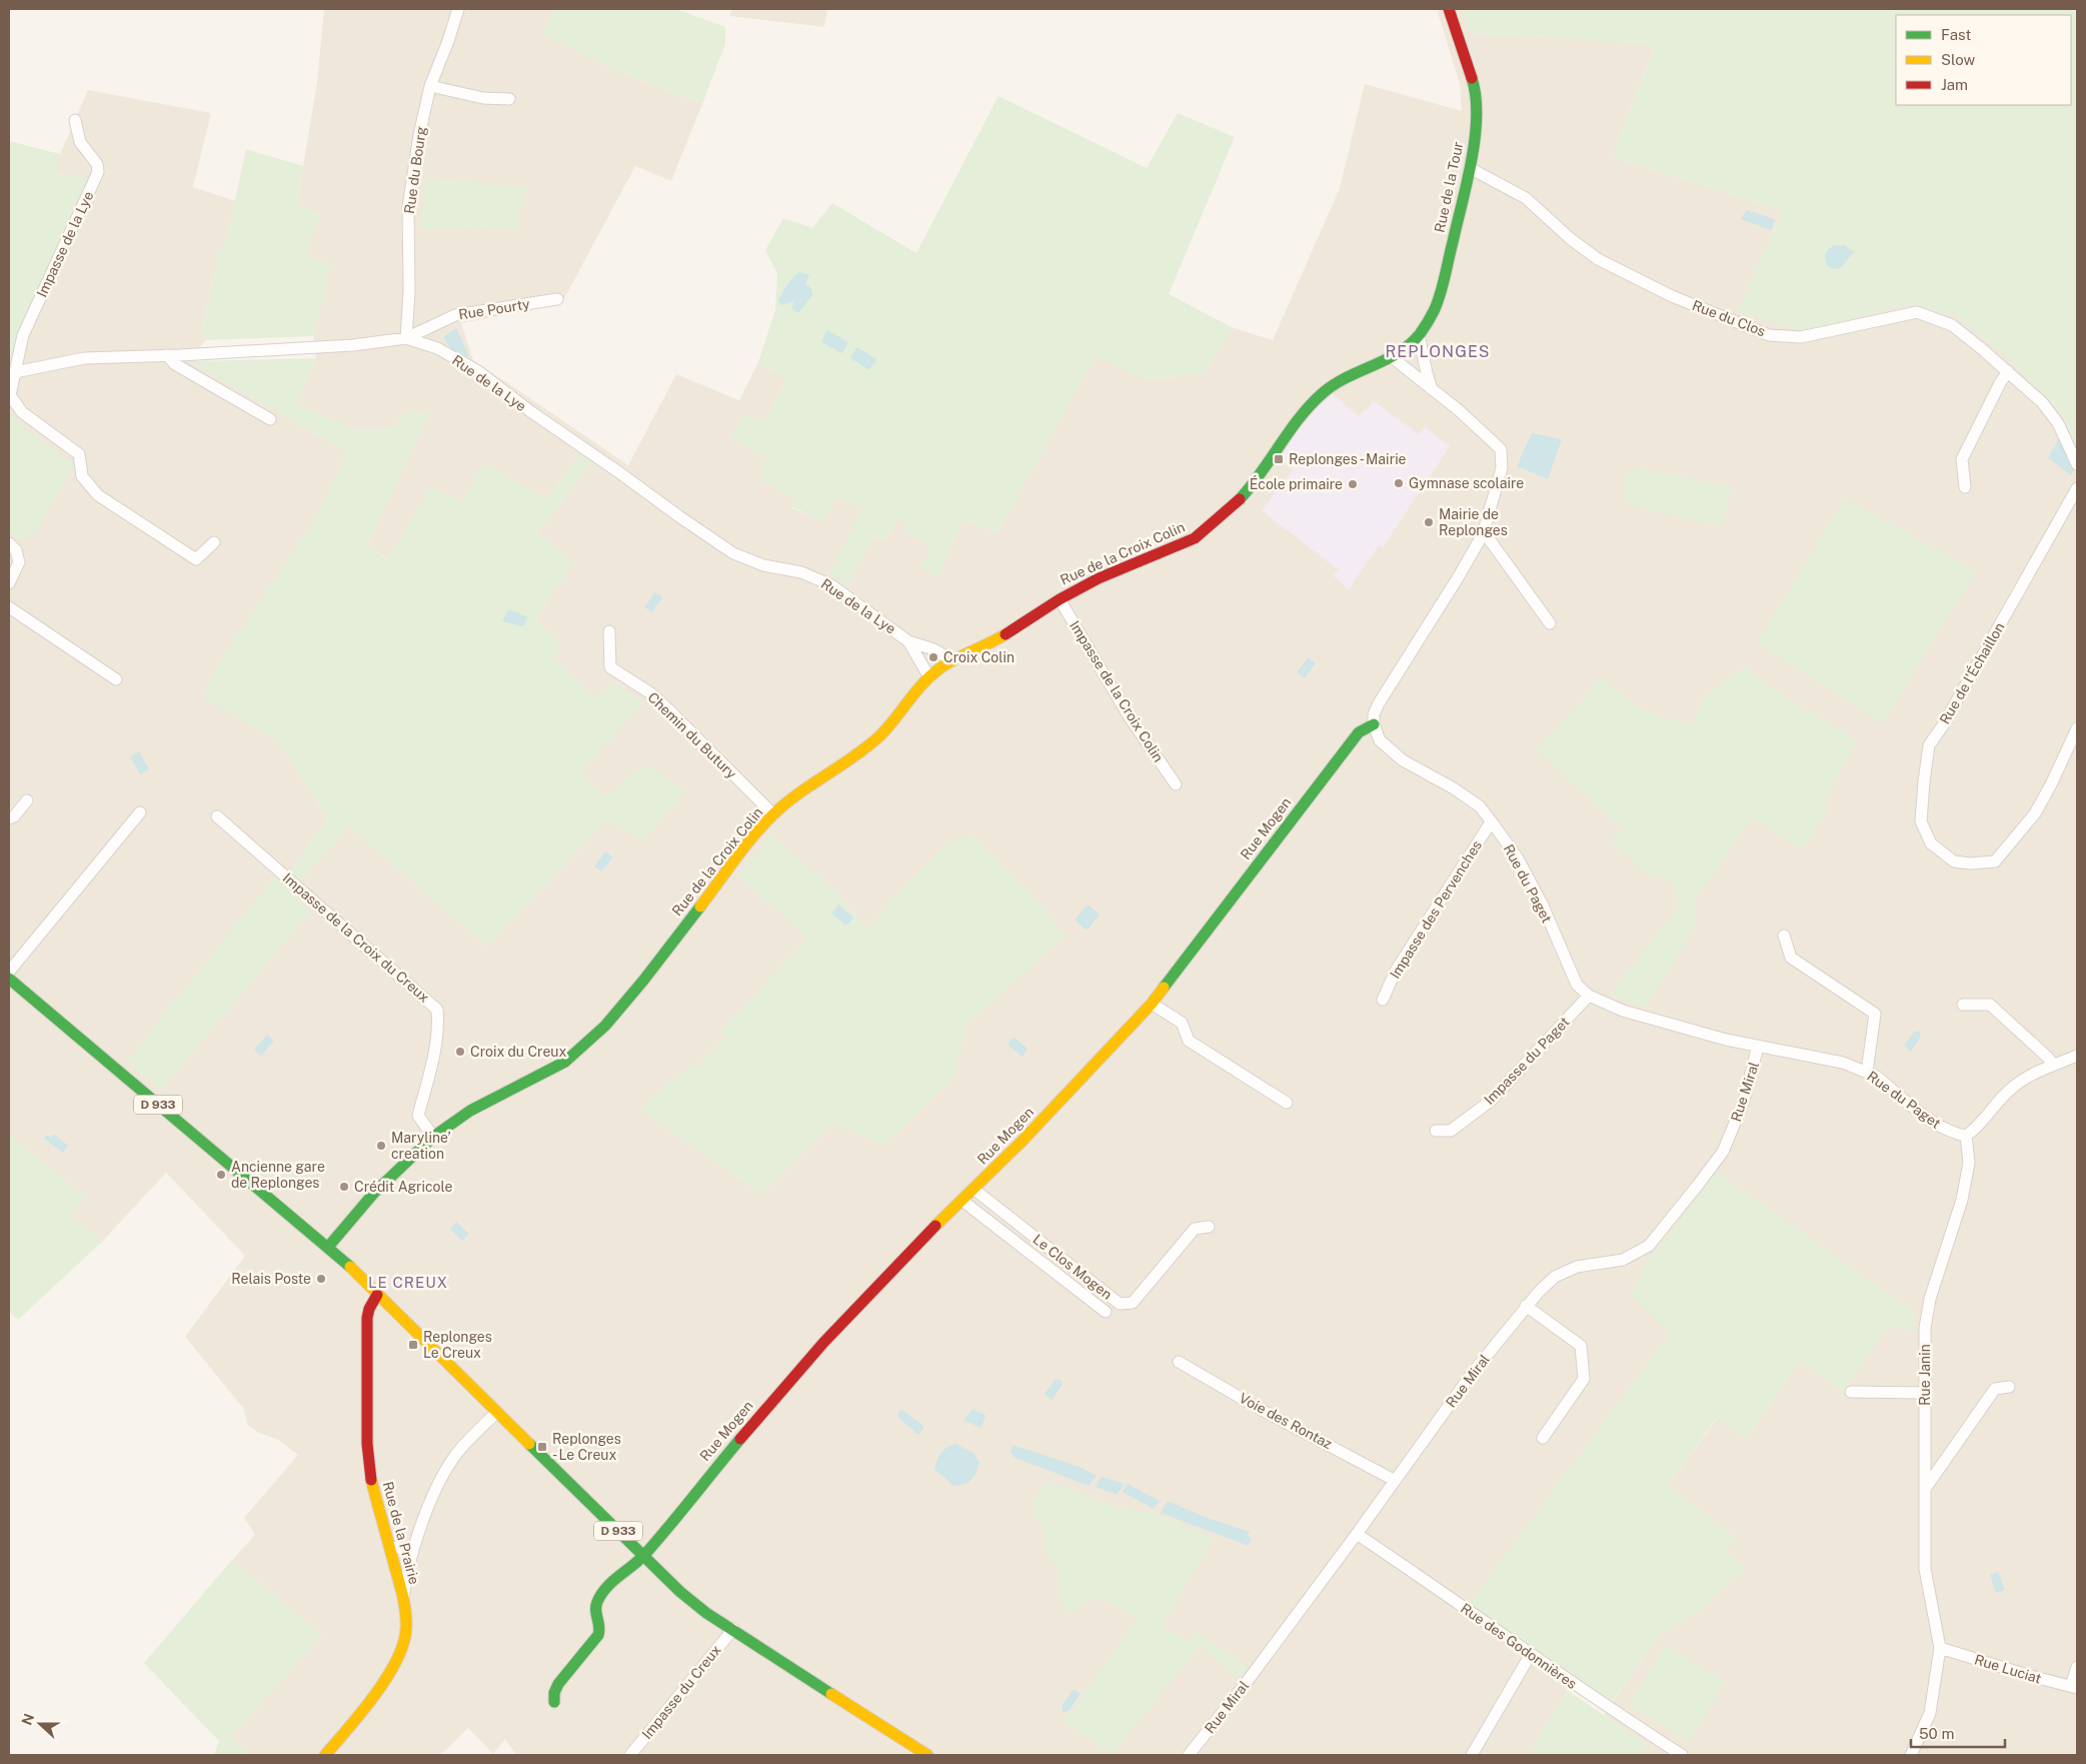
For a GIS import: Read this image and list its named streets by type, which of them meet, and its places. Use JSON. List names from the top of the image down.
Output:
{
  "streets": {
    "street": [
      "Rue du Bourg",
      "Rue de la Tour",
      "Impasse de la Lye",
      "Rue Pourty",
      "Rue du Clos",
      "Rue de la Lye",
      "Rue de la Croix Colin",
      "Rue de l'Échaillon",
      "Impasse de la Croix Colin",
      "Chemin du Butury",
      "Rue Mogen",
      "Rue du Paget",
      "Impasse des Pervenches",
      "Impasse de la Croix du Creux",
      "Impasse du Paget",
      "Rue Miral",
      "D 933",
      "Le Clos Mogen",
      "Rue Janin",
      "Voie des Rontaz",
      "Rue de la Prairie",
      "Rue des Godonnières",
      "Rue Luciat",
      "Impasse du Creux"
    ]
  },
  "crossings": [
    ["Rue du Bourg", "Rue Pourty"],
    ["Rue du Bourg", "Rue de la Lye"],
    ["Rue de la Tour", "Rue du Clos"],
    ["Rue de la Tour", "Rue de la Croix Colin"],
    ["Impasse de la Lye", "Rue de la Lye"],
    ["Rue Pourty", "Rue de la Lye"],
    ["Rue de la Lye", "Rue de la Croix Colin"],
    ["Rue de la Croix Colin", "Impasse de la Croix Colin"],
    ["Rue de la Croix Colin", "Chemin du Butury"],
    ["Rue de la Croix Colin", "Impasse de la Croix du Creux"],
    ["Rue de la Croix Colin", "D 933"],
    ["Rue Mogen", "Rue du Paget"],
    ["Rue Mogen", "D 933"],
    ["Rue Mogen", "Le Clos Mogen"],
    ["Rue du Paget", "Impasse des Pervenches"],
    ["Rue du Paget", "Impasse du Paget"],
    ["Rue du Paget", "Rue Miral"],
    ["Rue du Paget", "Rue Janin"],
    ["Rue Miral", "Voie des Rontaz"],
    ["Rue Miral", "Rue des Godonnières"],
    ["D 933", "Rue de la Prairie"],
    ["D 933", "Impasse du Creux"],
    ["Rue Janin", "Rue Luciat"]
  ],
  "districts": ["REPLONGES", "LE CREUX"],
  "places": {
    "transit": ["Replonges - Mairie", "Replonges Le Creux", "Replonges - Le Creux"],
    "other": [
      "Gymnase scolaire",
      "École primaire",
      "Mairie de Replonges",
      "Croix Colin",
      "Croix du Creux",
      "Maryline’ creation",
      "Ancienne gare de Replonges",
      "Crédit Agricole",
      "Relais Poste"
    ]
  },
  "legend": ["Fast", "Slow", "Jam"],
  "scale_bar": "50 m",
  "north": "left"
}
